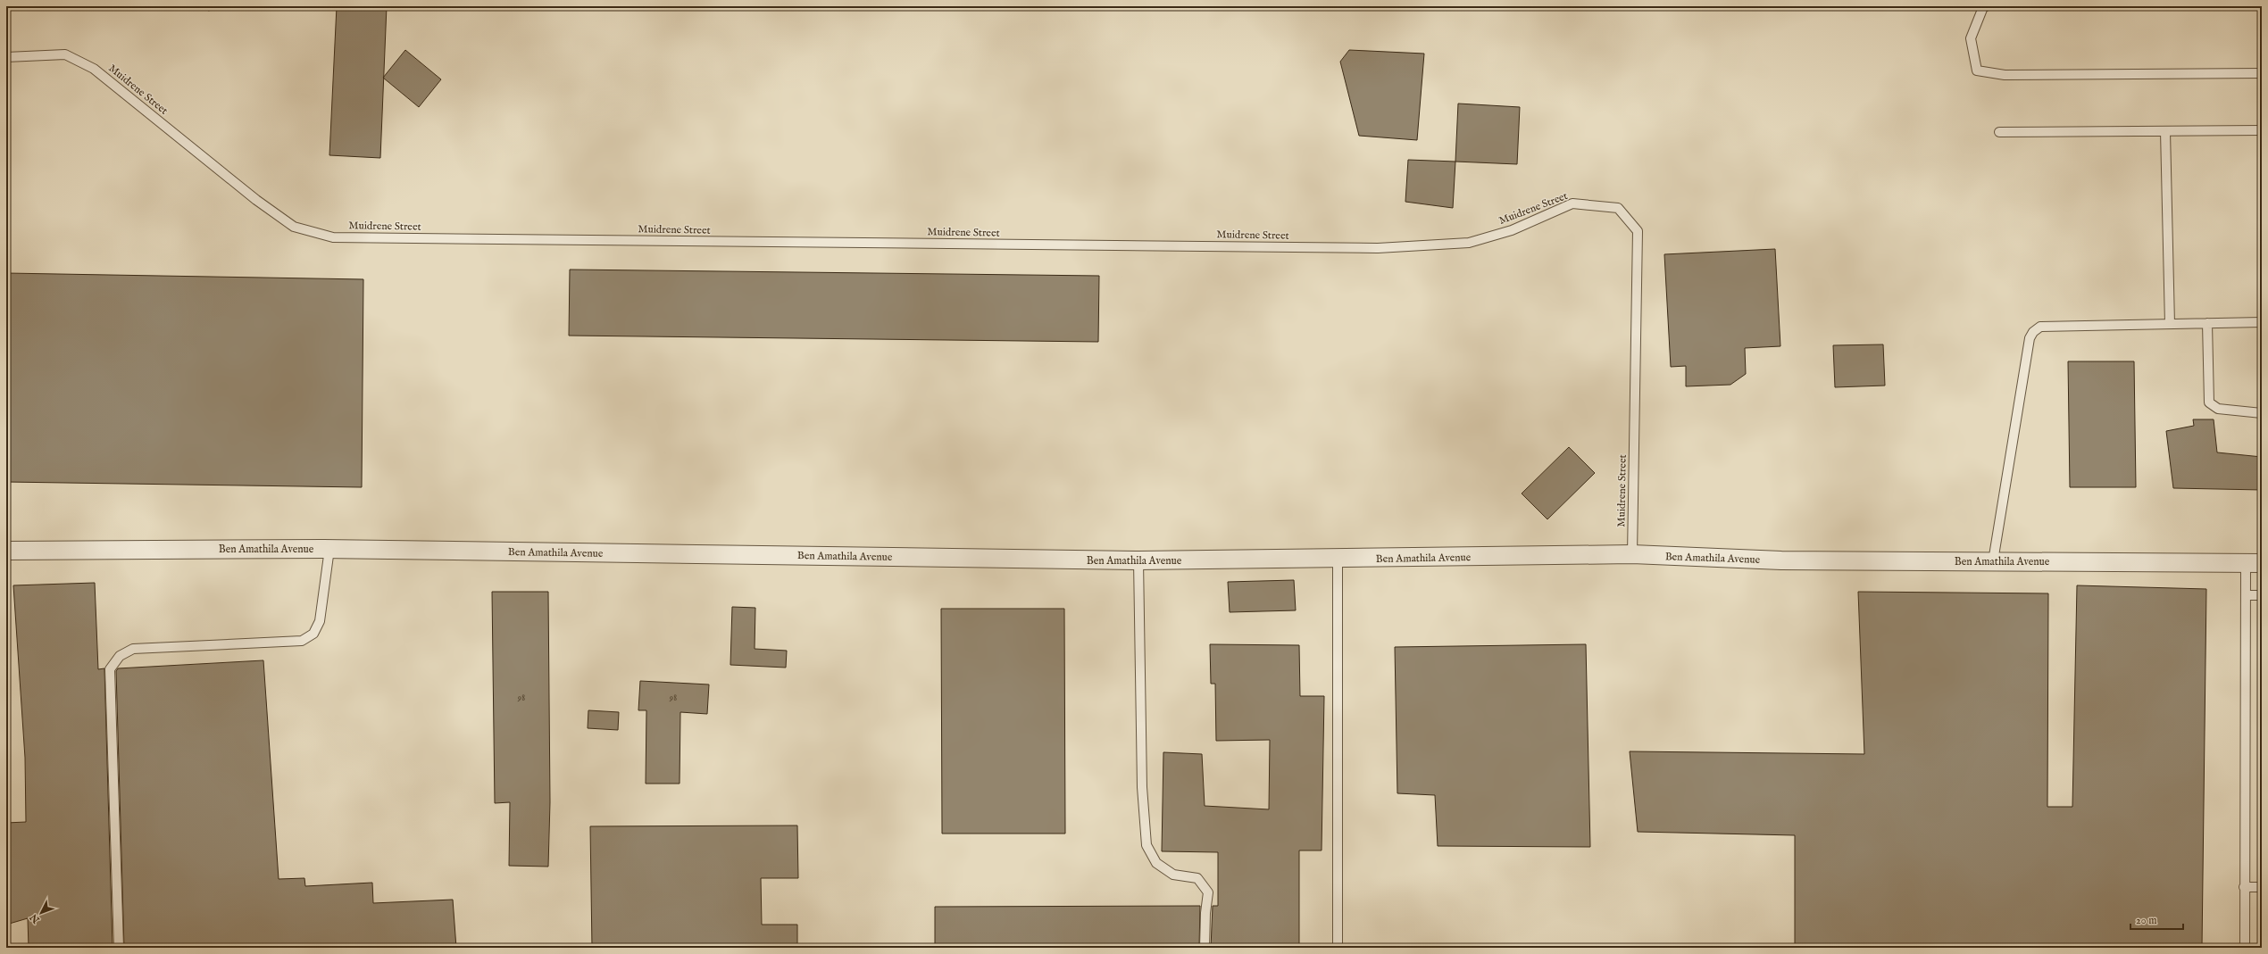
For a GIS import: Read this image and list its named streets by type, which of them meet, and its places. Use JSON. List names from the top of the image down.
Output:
{
  "streets": {
    "street": ["Ben Amathila Avenue"],
    "lane": ["Muidrene Street"]
  },
  "crossings": [
    ["Muidrene Street", "Ben Amathila Avenue"]
  ],
  "house_numbers": ["98", "98"],
  "scale_bar": "20 m",
  "north": "bottom left"
}
